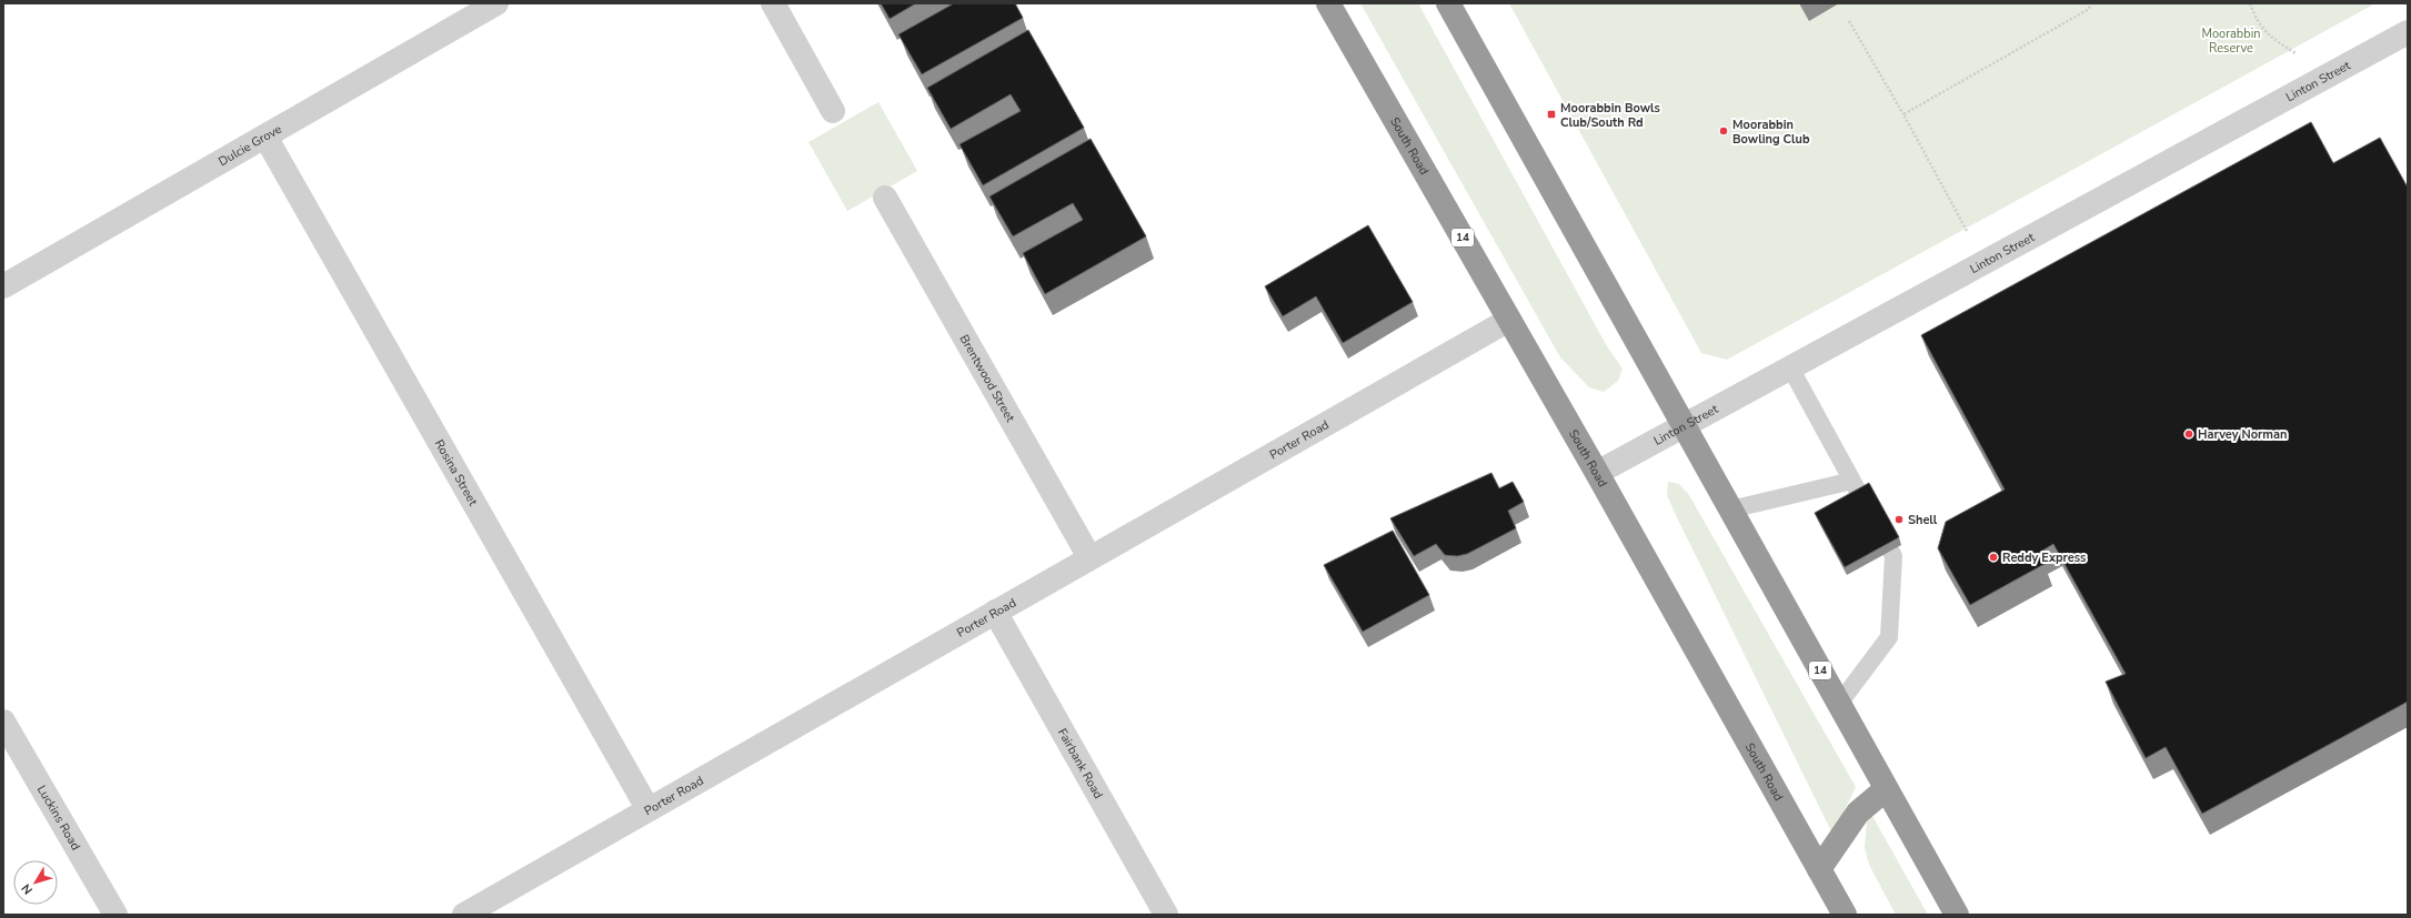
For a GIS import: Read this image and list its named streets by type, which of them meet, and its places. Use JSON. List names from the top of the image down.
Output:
{
  "streets": {
    "highway": ["South Road", "14"],
    "street": [
      "Linton Street",
      "Dulcie Grove",
      "Brentwood Street",
      "Porter Road",
      "Rosina Street",
      "Fairbank Road",
      "Luckins Road"
    ]
  },
  "crossings": [
    ["Linton Street", "South Road"],
    ["Linton Street", "14"],
    ["Dulcie Grove", "Rosina Street"],
    ["South Road", "Porter Road"],
    ["Brentwood Street", "Porter Road"],
    ["Porter Road", "Rosina Street"],
    ["Porter Road", "Fairbank Road"]
  ],
  "parks": ["Moorabbin Reserve"],
  "places": {
    "transit": ["Moorabbin Bowls Club/South Rd"],
    "other": [
      "Moorabbin Bowling Club",
      "Harvey Norman",
      "Shell",
      "Reddy Express"
    ]
  },
  "north": "bottom left"
}
